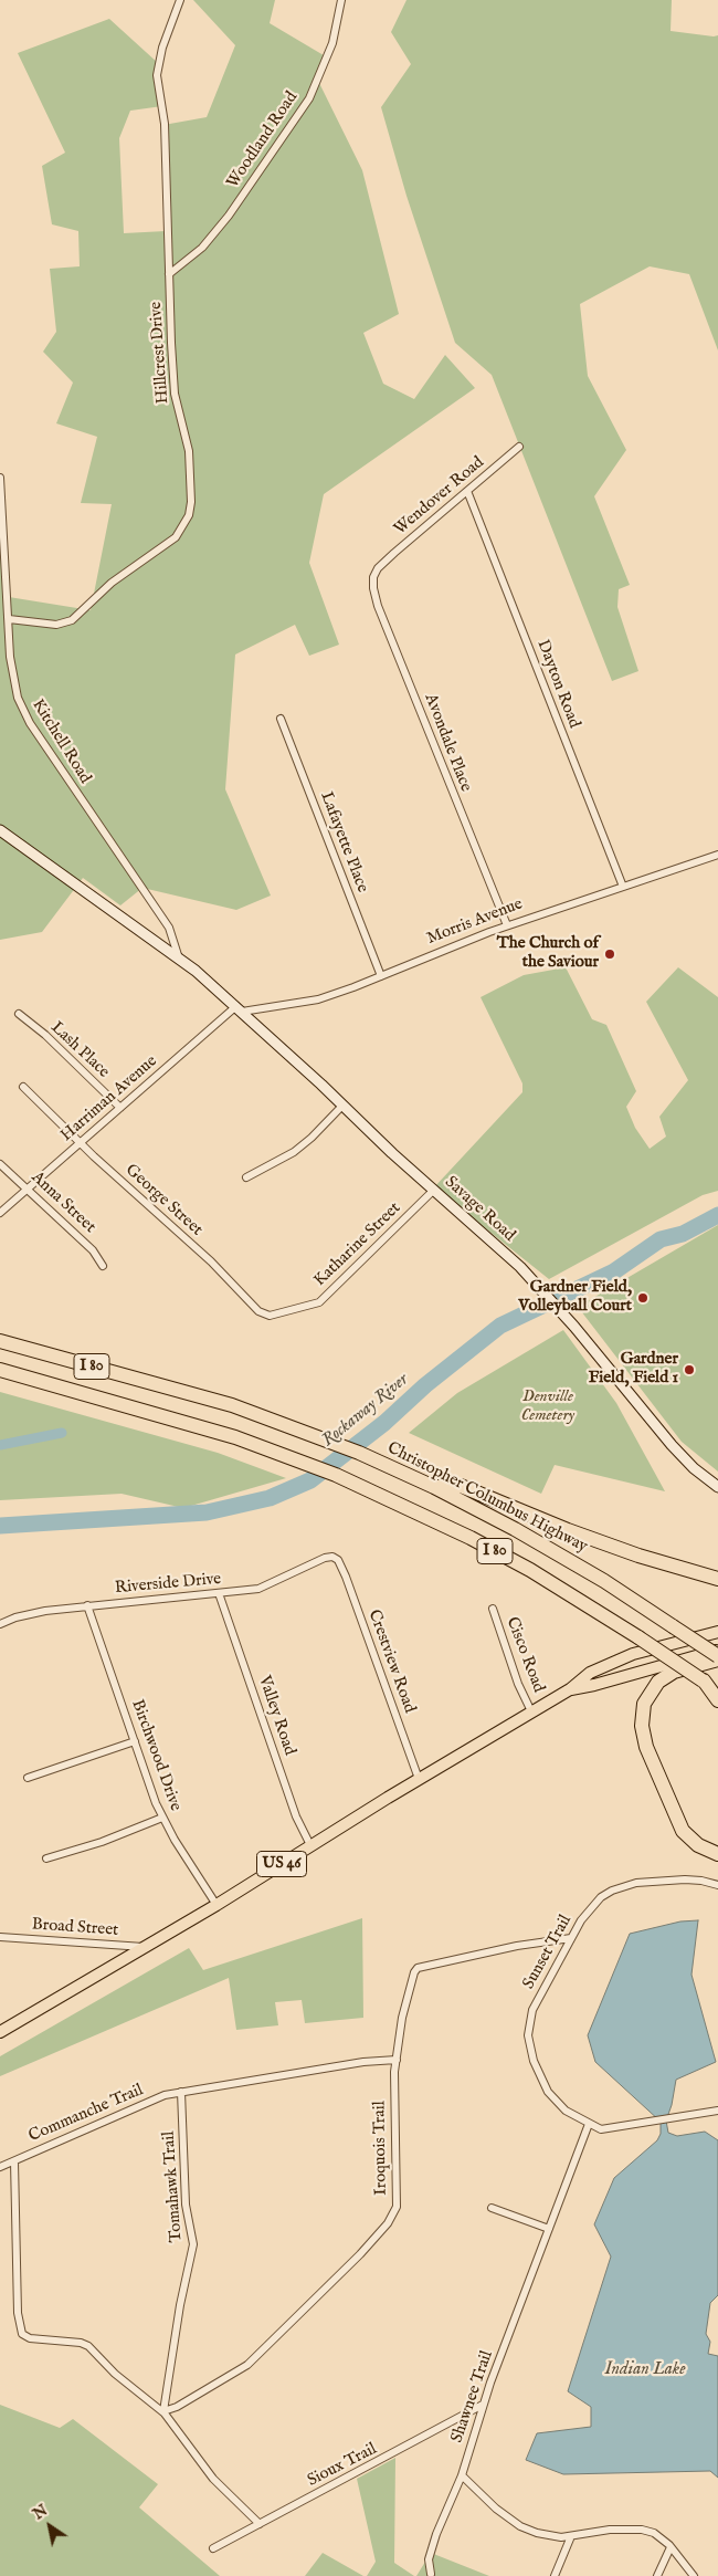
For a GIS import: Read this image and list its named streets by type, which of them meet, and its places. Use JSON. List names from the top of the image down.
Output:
{
  "streets": {
    "highway": ["I 80", "Christopher Columbus Highway"],
    "main road": ["US 46"],
    "street": [
      "Woodland Road",
      "Hillcrest Drive",
      "Wendover Road",
      "Dayton Road",
      "Kitchell Road",
      "Avondale Place",
      "Lafayette Place",
      "Morris Avenue",
      "Lash Place",
      "Harriman Avenue",
      "George Street",
      "Anna Street",
      "Savage Road",
      "Katharine Street",
      "Riverside Drive",
      "Cisco Road",
      "Crestview Road",
      "Valley Road",
      "Birchwood Drive",
      "Broad Street",
      "Sunset Trail",
      "Commanche Trail",
      "Iroquois Trail",
      "Tomahawk Trail",
      "Shawnee Trail",
      "Sioux Trail"
    ]
  },
  "crossings": [
    ["Woodland Road", "Hillcrest Drive"],
    ["Hillcrest Drive", "Kitchell Road"],
    ["Wendover Road", "Dayton Road"],
    ["Wendover Road", "Avondale Place"],
    ["Dayton Road", "Morris Avenue"],
    ["Kitchell Road", "Savage Road"],
    ["Avondale Place", "Morris Avenue"],
    ["Lafayette Place", "Morris Avenue"],
    ["Morris Avenue", "Harriman Avenue"],
    ["Morris Avenue", "Savage Road"],
    ["Lash Place", "Harriman Avenue"],
    ["Harriman Avenue", "George Street"],
    ["Harriman Avenue", "Anna Street"],
    ["Harriman Avenue", "Savage Road"],
    ["George Street", "Katharine Street"],
    ["Savage Road", "Katharine Street"],
    ["Riverside Drive", "Crestview Road"],
    ["Riverside Drive", "Valley Road"],
    ["Riverside Drive", "Birchwood Drive"],
    ["Cisco Road", "US 46"],
    ["Crestview Road", "US 46"],
    ["Valley Road", "US 46"],
    ["Birchwood Drive", "US 46"],
    ["US 46", "Broad Street"],
    ["Sunset Trail", "Iroquois Trail"],
    ["Commanche Trail", "Iroquois Trail"],
    ["Commanche Trail", "Tomahawk Trail"],
    ["Iroquois Trail", "Tomahawk Trail"],
    ["Shawnee Trail", "Sioux Trail"]
  ],
  "water": ["Rockaway River", "Indian Lake"],
  "parks": ["Denville Cemetery"],
  "places": ["The Church of the Saviour", "Gardner Field, Volleyball Court", "Gardner Field, Field 1"],
  "north": "top left"
}
